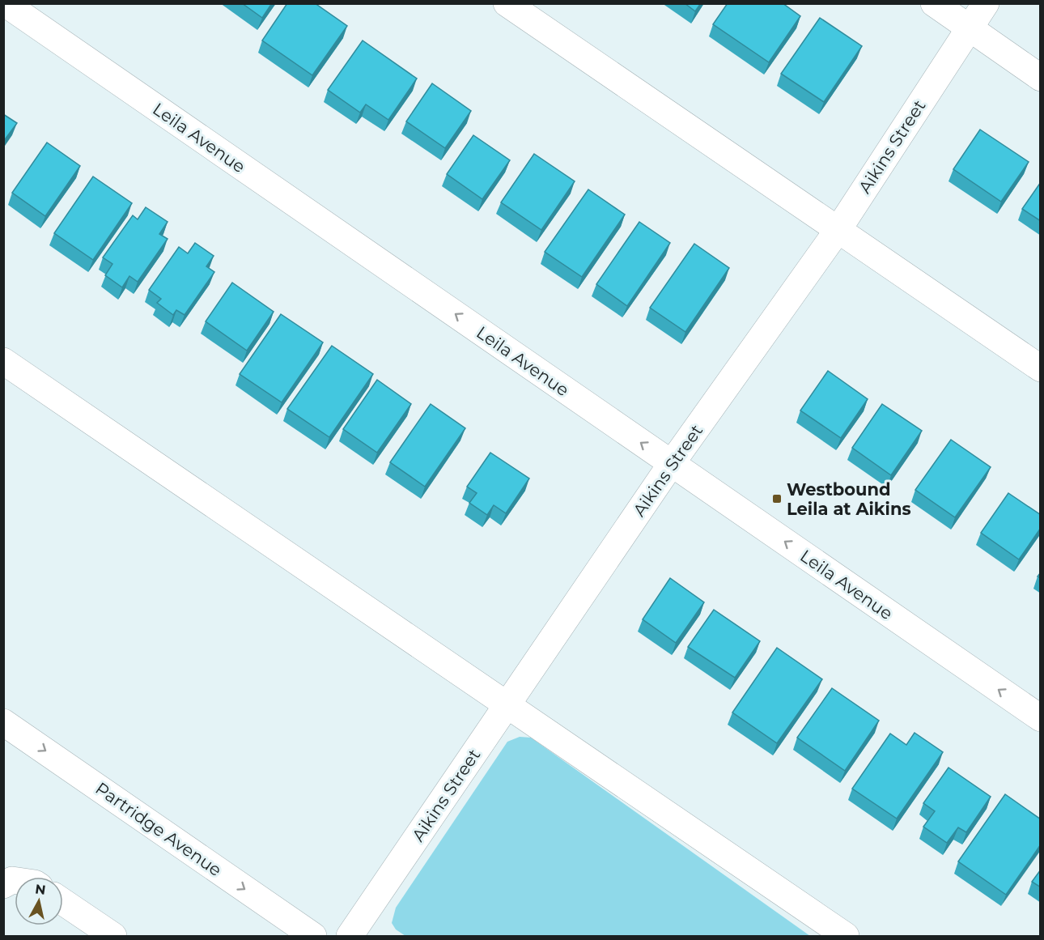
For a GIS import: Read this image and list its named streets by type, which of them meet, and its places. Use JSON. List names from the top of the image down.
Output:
{
  "streets": {
    "main road": ["Leila Avenue", "Aikins Street", "Partridge Avenue"]
  },
  "crossings": [
    ["Leila Avenue", "Aikins Street"]
  ],
  "one_way": ["Leila Avenue", "Partridge Avenue"],
  "places": {
    "transit": ["Westbound Leila at Aikins"]
  },
  "north": "top"
}
